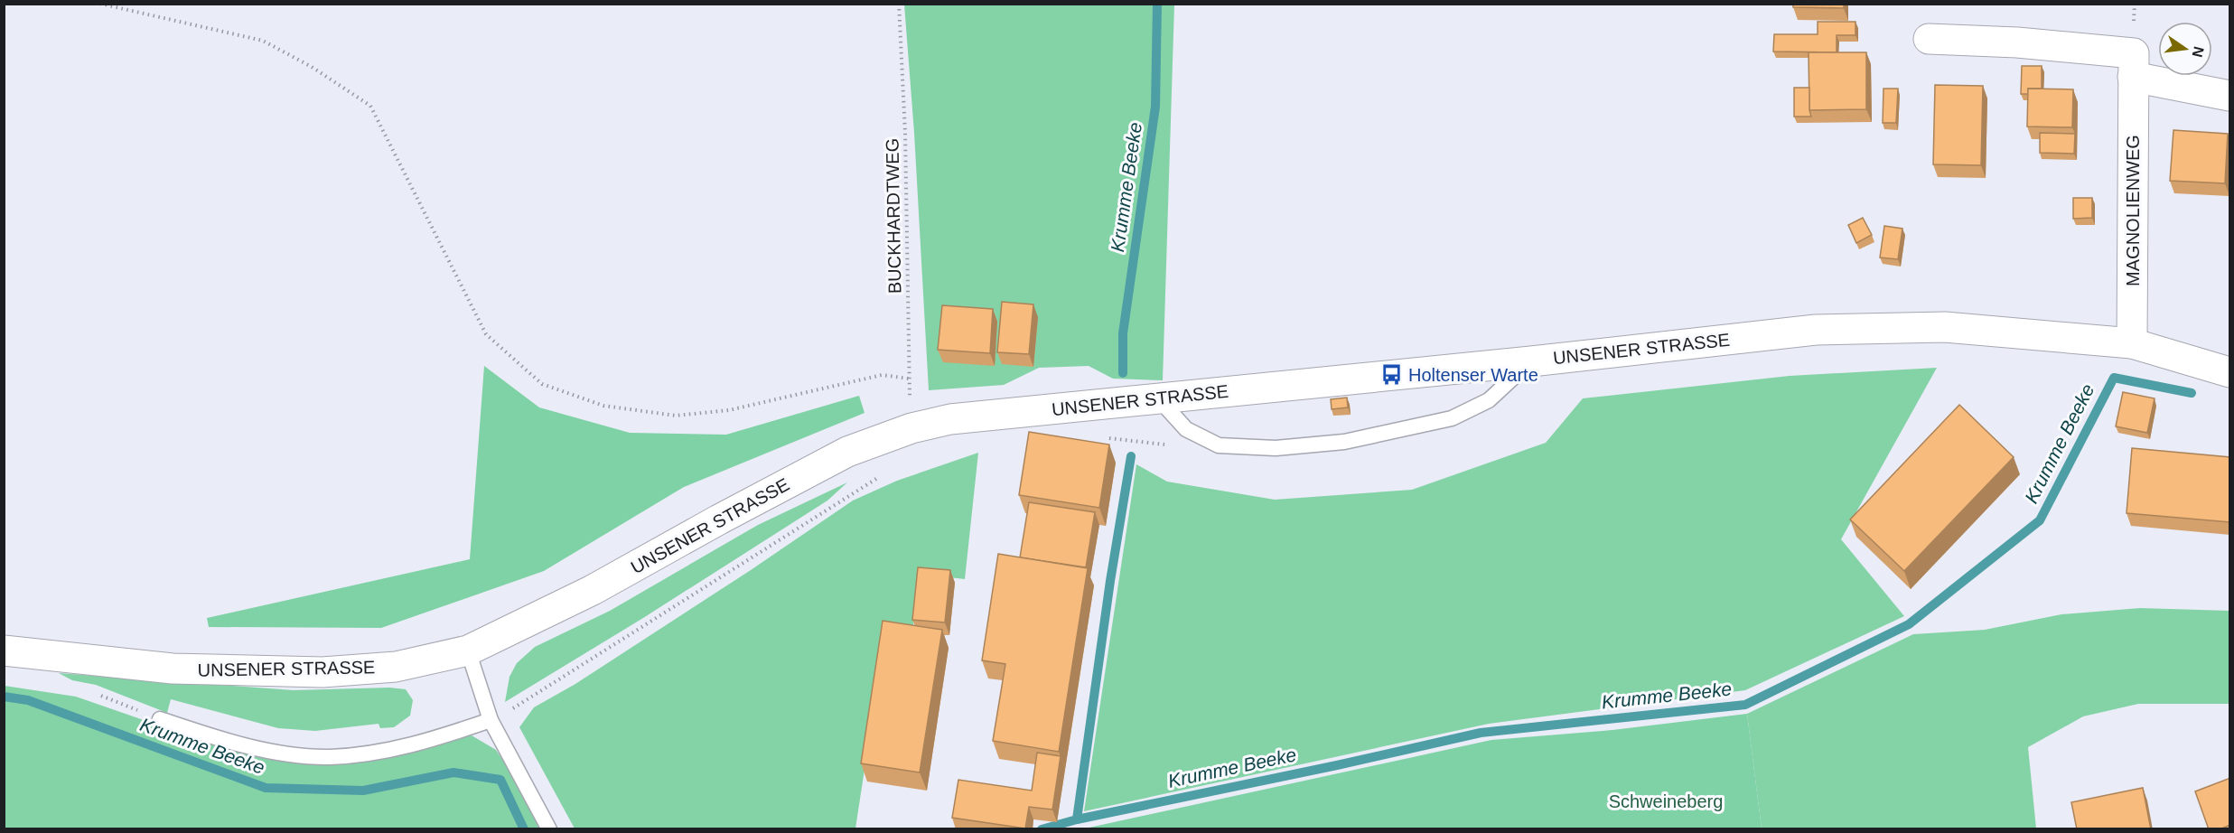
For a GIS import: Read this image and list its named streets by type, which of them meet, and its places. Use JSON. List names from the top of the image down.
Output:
{
  "streets": {
    "main road": ["MAGNOLIENWEG", "UNSENER STRASSE"],
    "path": ["BUCKHARDTWEG"]
  },
  "crossings": [
    ["MAGNOLIENWEG", "UNSENER STRASSE"],
    ["BUCKHARDTWEG", "UNSENER STRASSE"]
  ],
  "water": ["Krumme Beeke"],
  "parks": ["Schweineberg"],
  "places": {
    "bus stop": ["Holtenser Warte"]
  },
  "north": "right"
}
